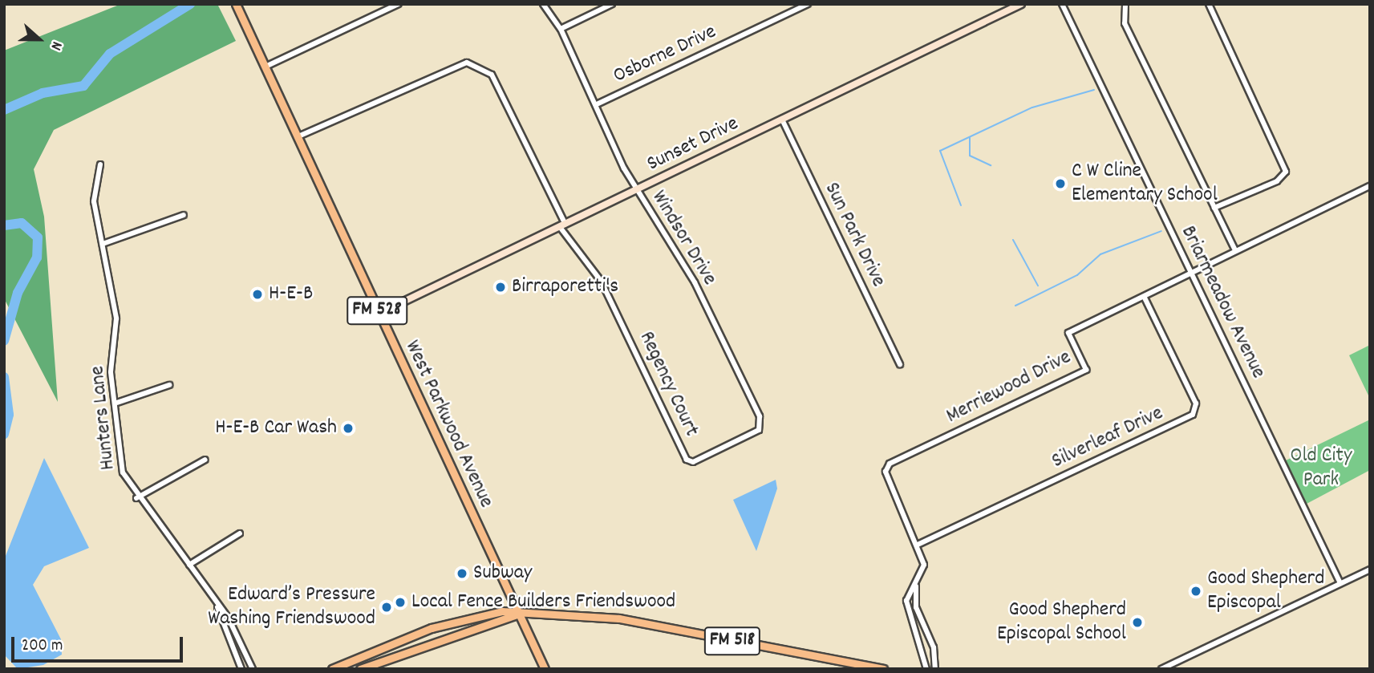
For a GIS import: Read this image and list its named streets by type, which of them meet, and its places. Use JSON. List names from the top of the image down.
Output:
{
  "streets": {
    "main road": ["FM 528", "West Parkwood Avenue", "FM 518"],
    "street": [
      "Osborne Drive",
      "Sunset Drive",
      "Sun Park Drive",
      "Windsor Drive",
      "Briarmeadow Avenue",
      "Regency Court",
      "Merriewood Drive",
      "Hunters Lane",
      "Silverleaf Drive"
    ]
  },
  "crossings": [
    ["Osborne Drive", "Windsor Drive"],
    ["Sunset Drive", "Sun Park Drive"],
    ["Sunset Drive", "Windsor Drive"],
    ["Sunset Drive", "Regency Court"],
    ["Sunset Drive", "West Parkwood Avenue"],
    ["Windsor Drive", "Regency Court"],
    ["Briarmeadow Avenue", "Merriewood Drive"],
    ["FM 528", "West Parkwood Avenue"],
    ["FM 528", "FM 518"],
    ["Regency Court", "West Parkwood Avenue"],
    ["Merriewood Drive", "Silverleaf Drive"],
    ["West Parkwood Avenue", "FM 518"]
  ],
  "parks": ["Old City Park"],
  "places": [
    "C W Cline Elementary School",
    "Birraporetti's",
    "H-E-B",
    "H-E-B Car Wash",
    "Subway",
    "Good Shepherd Episcopal",
    "Local Fence Builders Friendswood",
    "Edward’s Pressure Washing Friendswood",
    "Good Shepherd Episcopal School"
  ],
  "scale_bar": "200 m",
  "north": "right"
}
